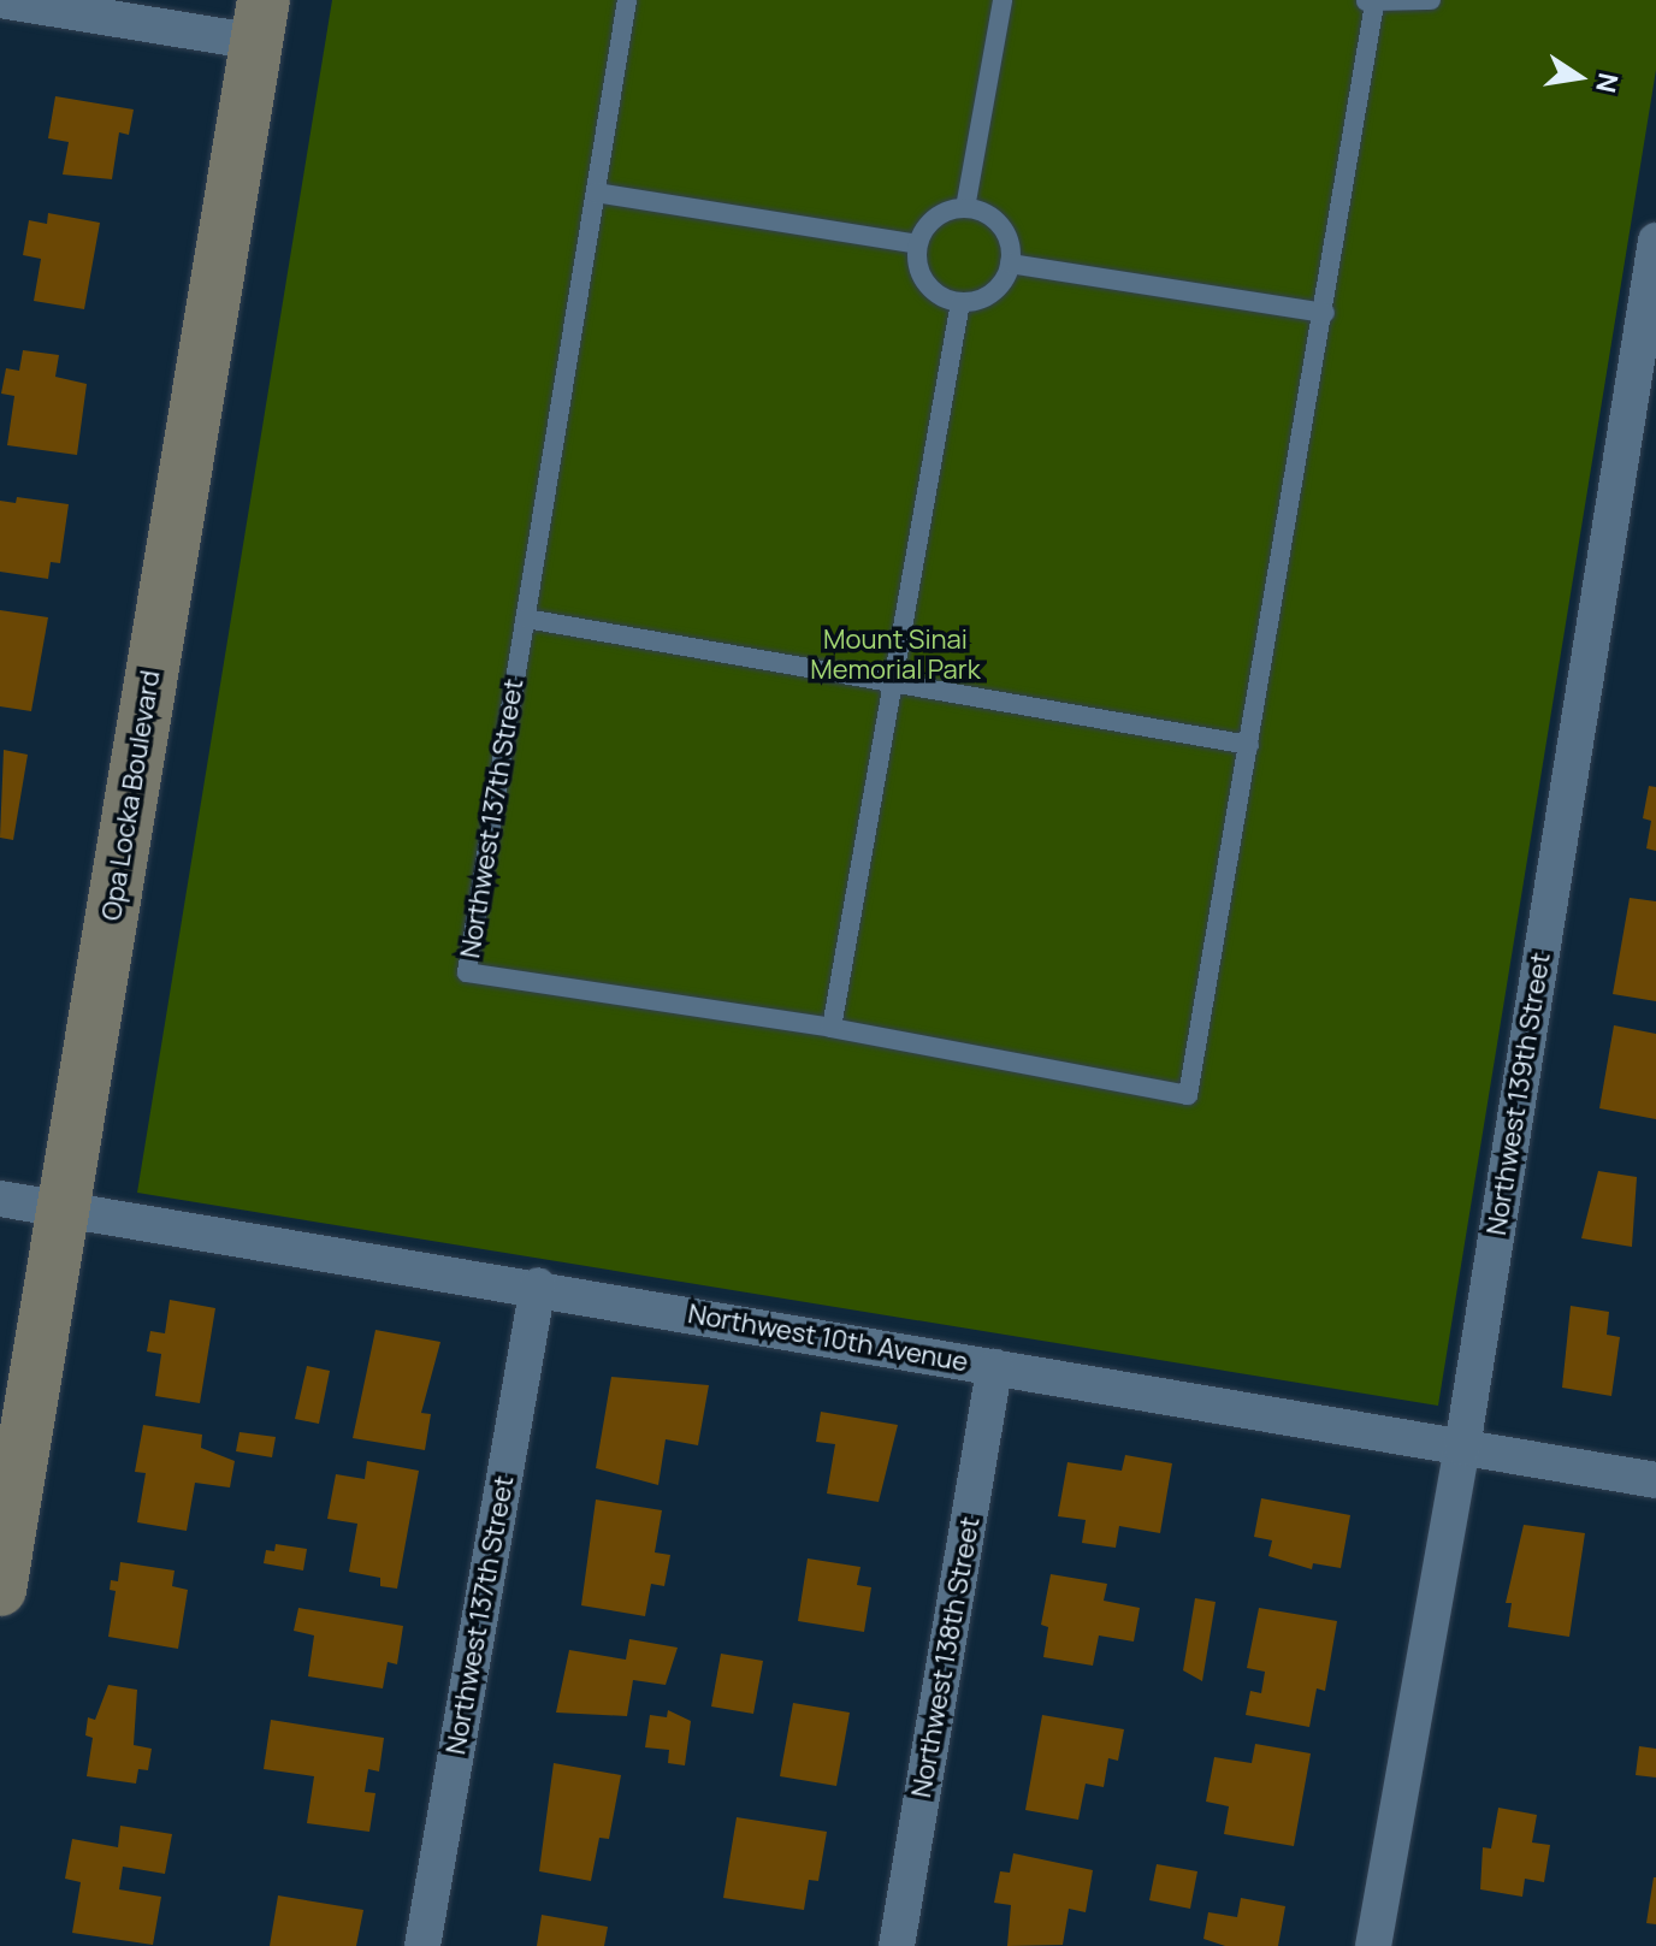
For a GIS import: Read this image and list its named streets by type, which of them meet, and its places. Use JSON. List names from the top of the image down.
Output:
{
  "streets": {
    "main road": ["Opa Locka Boulevard"],
    "street": [
      "Northwest 137th Street",
      "Northwest 139th Street",
      "Northwest 10th Avenue",
      "Northwest 138th Street"
    ]
  },
  "crossings": [
    ["Opa Locka Boulevard", "Northwest 10th Avenue"],
    ["Northwest 137th Street", "Northwest 10th Avenue"],
    ["Northwest 139th Street", "Northwest 10th Avenue"],
    ["Northwest 10th Avenue", "Northwest 138th Street"]
  ],
  "parks": ["Mount Sinai Memorial Park"],
  "north": "right"
}
